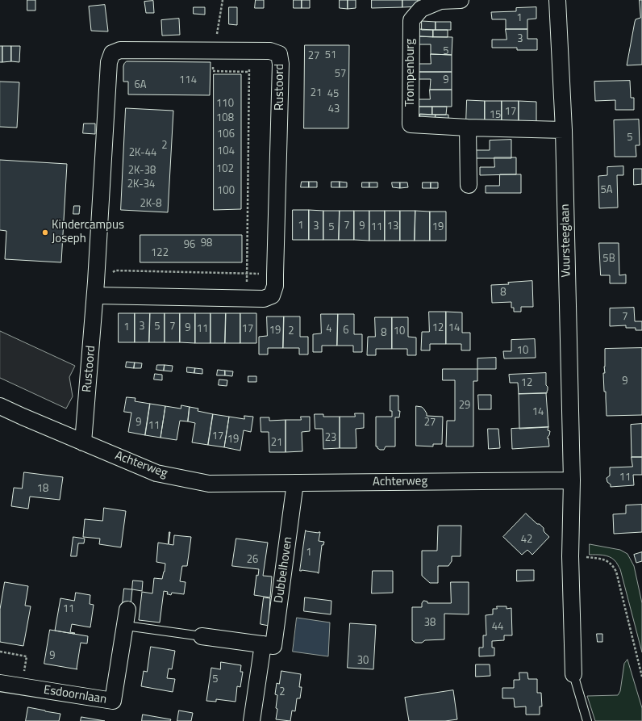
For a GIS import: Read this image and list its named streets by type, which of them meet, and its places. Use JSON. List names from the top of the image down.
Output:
{
  "streets": {
    "street": [
      "Trompenburg",
      "Rustoord",
      "Vuursteeglaan",
      "Achterweg",
      "Dubbelhoven",
      "Esdoornlaan"
    ]
  },
  "crossings": [
    ["Trompenburg", "Vuursteeglaan"],
    ["Rustoord", "Achterweg"],
    ["Vuursteeglaan", "Achterweg"],
    ["Achterweg", "Dubbelhoven"]
  ],
  "places": ["Kindercampus Joseph"],
  "house_numbers": [
    "1",
    "3",
    "5",
    "51",
    "27",
    "57",
    "114",
    "9",
    "6A",
    "21",
    "45",
    "110",
    "43",
    "17",
    "15",
    "108",
    "106",
    "5",
    "2",
    "104",
    "2K-44",
    "102",
    "2K-38",
    "2K-34",
    "5A",
    "100",
    "2K-8",
    "1",
    "7",
    "3",
    "9",
    "13",
    "5",
    "11",
    "19",
    "98",
    "96",
    "122",
    "5B",
    "8",
    "7",
    "3",
    "5",
    "7",
    "1",
    "9",
    "12",
    "14",
    "11",
    "17",
    "4",
    "19",
    "6",
    "2",
    "10",
    "8",
    "10",
    "9",
    "12",
    "29",
    "14",
    "9",
    "27",
    "11",
    "17",
    "23",
    "19",
    "21",
    "11",
    "18",
    "42",
    "1",
    "26",
    "11",
    "38",
    "44",
    "9",
    "30",
    "5",
    "2"
  ]
}
